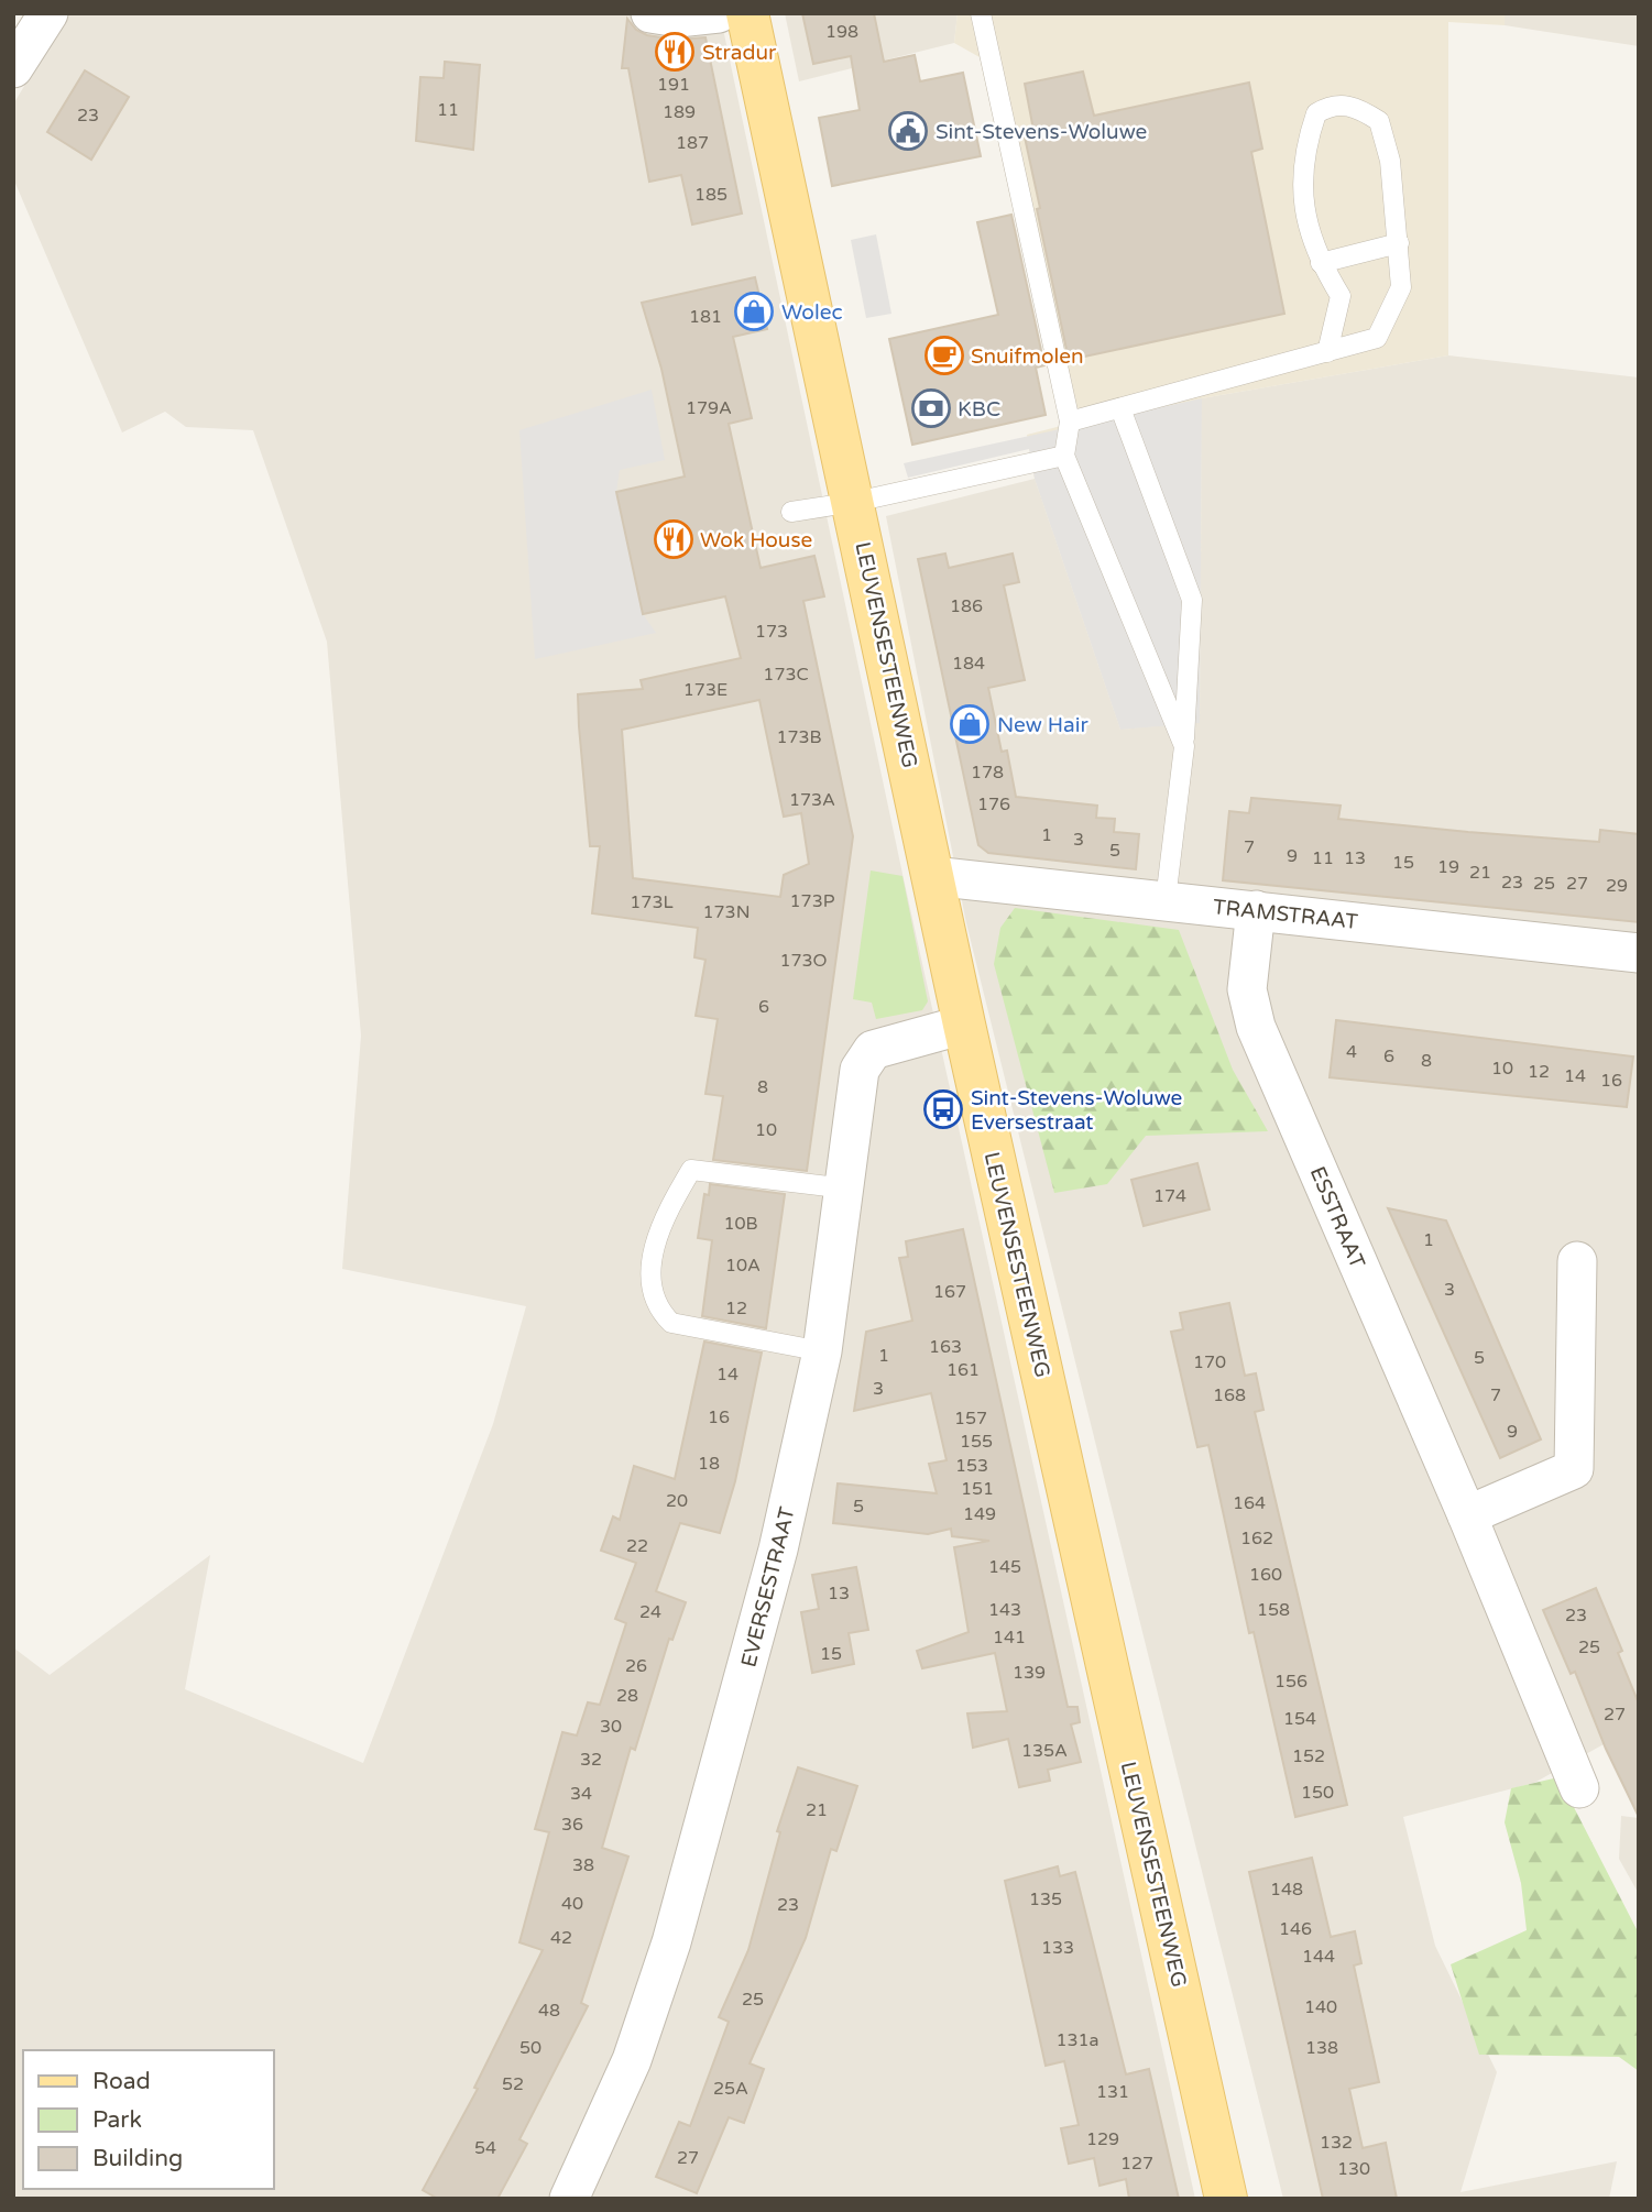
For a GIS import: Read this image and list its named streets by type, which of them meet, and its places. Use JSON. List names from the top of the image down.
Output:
{
  "streets": {
    "main road": ["LEUVENSESTEENWEG"],
    "street": ["TRAMSTRAAT", "ESSTRAAT", "EVERSESTRAAT"]
  },
  "crossings": [
    ["LEUVENSESTEENWEG", "TRAMSTRAAT"],
    ["LEUVENSESTEENWEG", "EVERSESTRAAT"],
    ["TRAMSTRAAT", "ESSTRAAT"]
  ],
  "places": {
    "restaurant": ["Stradur", "Wok House"],
    "public building": ["Sint-Stevens-Woluwe"],
    "shop": ["Wolec", "New Hair"],
    "cafe": ["Snuifmolen"],
    "bank": ["KBC"],
    "bus stop": ["Sint-Stevens-Woluwe Eversestraat"]
  },
  "house_numbers": [
    "198",
    "191",
    "11",
    "189",
    "23",
    "187",
    "185",
    "181",
    "179A",
    "186",
    "173",
    "184",
    "173C",
    "173E",
    "173B",
    "178",
    "173A",
    "176",
    "1",
    "3",
    "7",
    "5",
    "9",
    "11",
    "13",
    "15",
    "19",
    "21",
    "23",
    "25",
    "27",
    "29",
    "173P",
    "173L",
    "173N",
    "173O",
    "6",
    "4",
    "6",
    "8",
    "10",
    "12",
    "14",
    "16",
    "8",
    "10",
    "174",
    "10B",
    "1",
    "10A",
    "3",
    "167",
    "12",
    "163",
    "1",
    "5",
    "170",
    "161",
    "14",
    "3",
    "168",
    "7",
    "16",
    "157",
    "9",
    "155",
    "18",
    "153",
    "151",
    "20",
    "164",
    "5",
    "149",
    "162",
    "22",
    "145",
    "160",
    "13",
    "143",
    "158",
    "24",
    "23",
    "141",
    "25",
    "15",
    "26",
    "139",
    "156",
    "28",
    "27",
    "154",
    "30",
    "135A",
    "152",
    "32",
    "150",
    "34",
    "21",
    "36",
    "38",
    "148",
    "135",
    "40",
    "23",
    "146",
    "42",
    "133",
    "144",
    "25",
    "140",
    "48",
    "131a",
    "50",
    "138",
    "52",
    "25A",
    "131",
    "129",
    "132",
    "54",
    "27",
    "127",
    "130"
  ],
  "legend": ["Road", "Park", "Building"]
}
